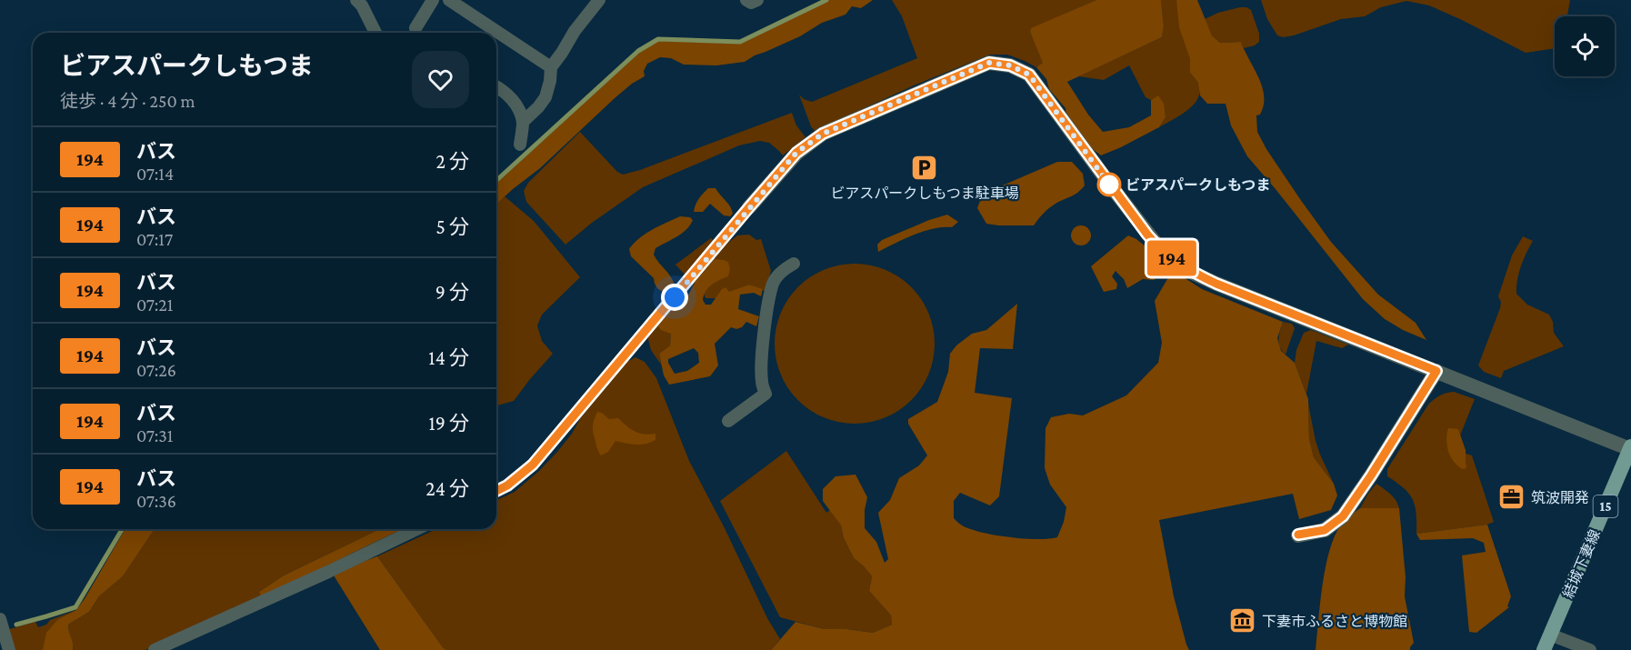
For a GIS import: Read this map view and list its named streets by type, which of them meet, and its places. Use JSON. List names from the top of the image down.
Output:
{
  "streets": {
    "main road": ["15", "結城下妻線"]
  },
  "places": {
    "parking": ["ビアスパークしもつま駐車場"],
    "other": ["ビアスパークしもつま"],
    "office": ["筑波開発"],
    "museum": ["下妻市ふるさと博物館"]
  },
  "lines": ["bus line 194"],
  "page": {
    "on_map": "194",
    "heading": ["ビアスパークしもつま", "徒歩 · 4 分 · 250 m"],
    "list": [
      {
        "mark": "194",
        "name": "バス",
        "note": "07:14",
        "value": "2 分"
      },
      {
        "mark": "194",
        "name": "バス",
        "note": "07:17",
        "value": "5 分"
      },
      {
        "mark": "194",
        "name": "バス",
        "note": "07:21",
        "value": "9 分"
      },
      {
        "mark": "194",
        "name": "バス",
        "note": "07:26",
        "value": "14 分"
      },
      {
        "mark": "194",
        "name": "バス",
        "note": "07:31",
        "value": "19 分"
      },
      {
        "mark": "194",
        "name": "バス",
        "note": "07:36",
        "value": "24 分"
      }
    ]
  }
}
